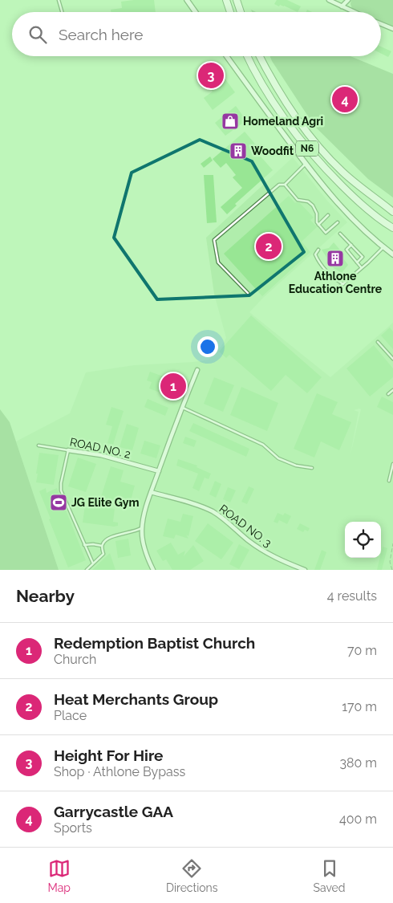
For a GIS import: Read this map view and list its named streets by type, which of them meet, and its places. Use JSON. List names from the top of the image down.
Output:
{
  "streets": {
    "highway": ["N6"],
    "street": ["ROAD NO. 2", "ROAD NO. 3"]
  },
  "places": {
    "shop": ["Homeland Agri"],
    "building": ["Woodfit", "Athlone Education Centre"],
    "sports": ["JG Elite Gym"]
  },
  "page": {
    "search": "Search here",
    "pins": [
      "3",
      "4",
      "2",
      "1"
    ],
    "heading": ["Nearby", "4 results"],
    "list": [
      {
        "mark": "1",
        "name": "Redemption Baptist Church",
        "note": "Church",
        "value": "70 m"
      },
      {
        "mark": "2",
        "name": "Heat Merchants Group",
        "note": "Place",
        "value": "170 m"
      },
      {
        "mark": "3",
        "name": "Height For Hire",
        "note": "Shop · Athlone Bypass",
        "value": "380 m"
      },
      {
        "mark": "4",
        "name": "Garrycastle GAA",
        "note": "Sports",
        "value": "400 m"
      }
    ],
    "nav": ["Map", "Directions", "Saved"]
  }
}
